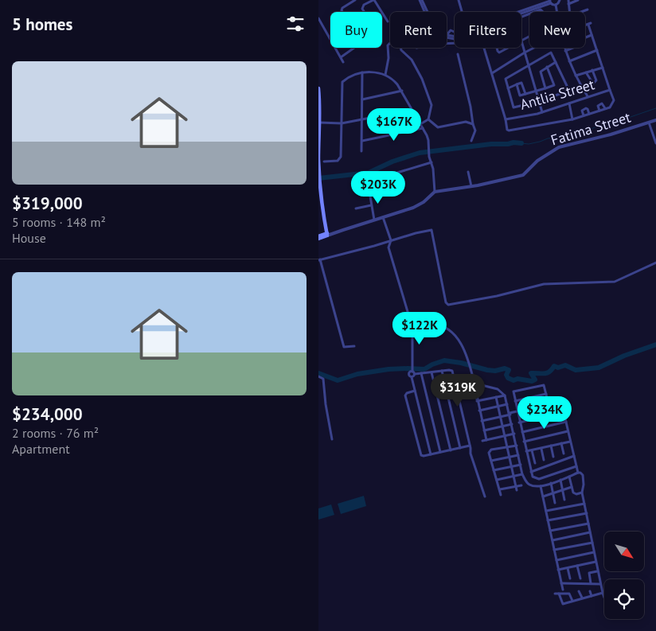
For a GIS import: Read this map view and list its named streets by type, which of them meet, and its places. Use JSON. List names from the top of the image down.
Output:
{
  "streets": {
    "street": ["Antlia Street", "Fatima Street"]
  },
  "north": "bottom right",
  "page": {
    "heading": "5 homes",
    "chip": [
      "Buy",
      "Rent",
      "Filters",
      "New"
    ],
    "list": [
      {
        "name": "$319,000",
        "note": "5 rooms · 148 m² · House"
      },
      {
        "name": "$234,000",
        "note": "2 rooms · 76 m² · Apartment"
      }
    ],
    "price": [
      "$167K",
      "$203K",
      "$122K",
      "$319K",
      "$234K"
    ]
  }
}
